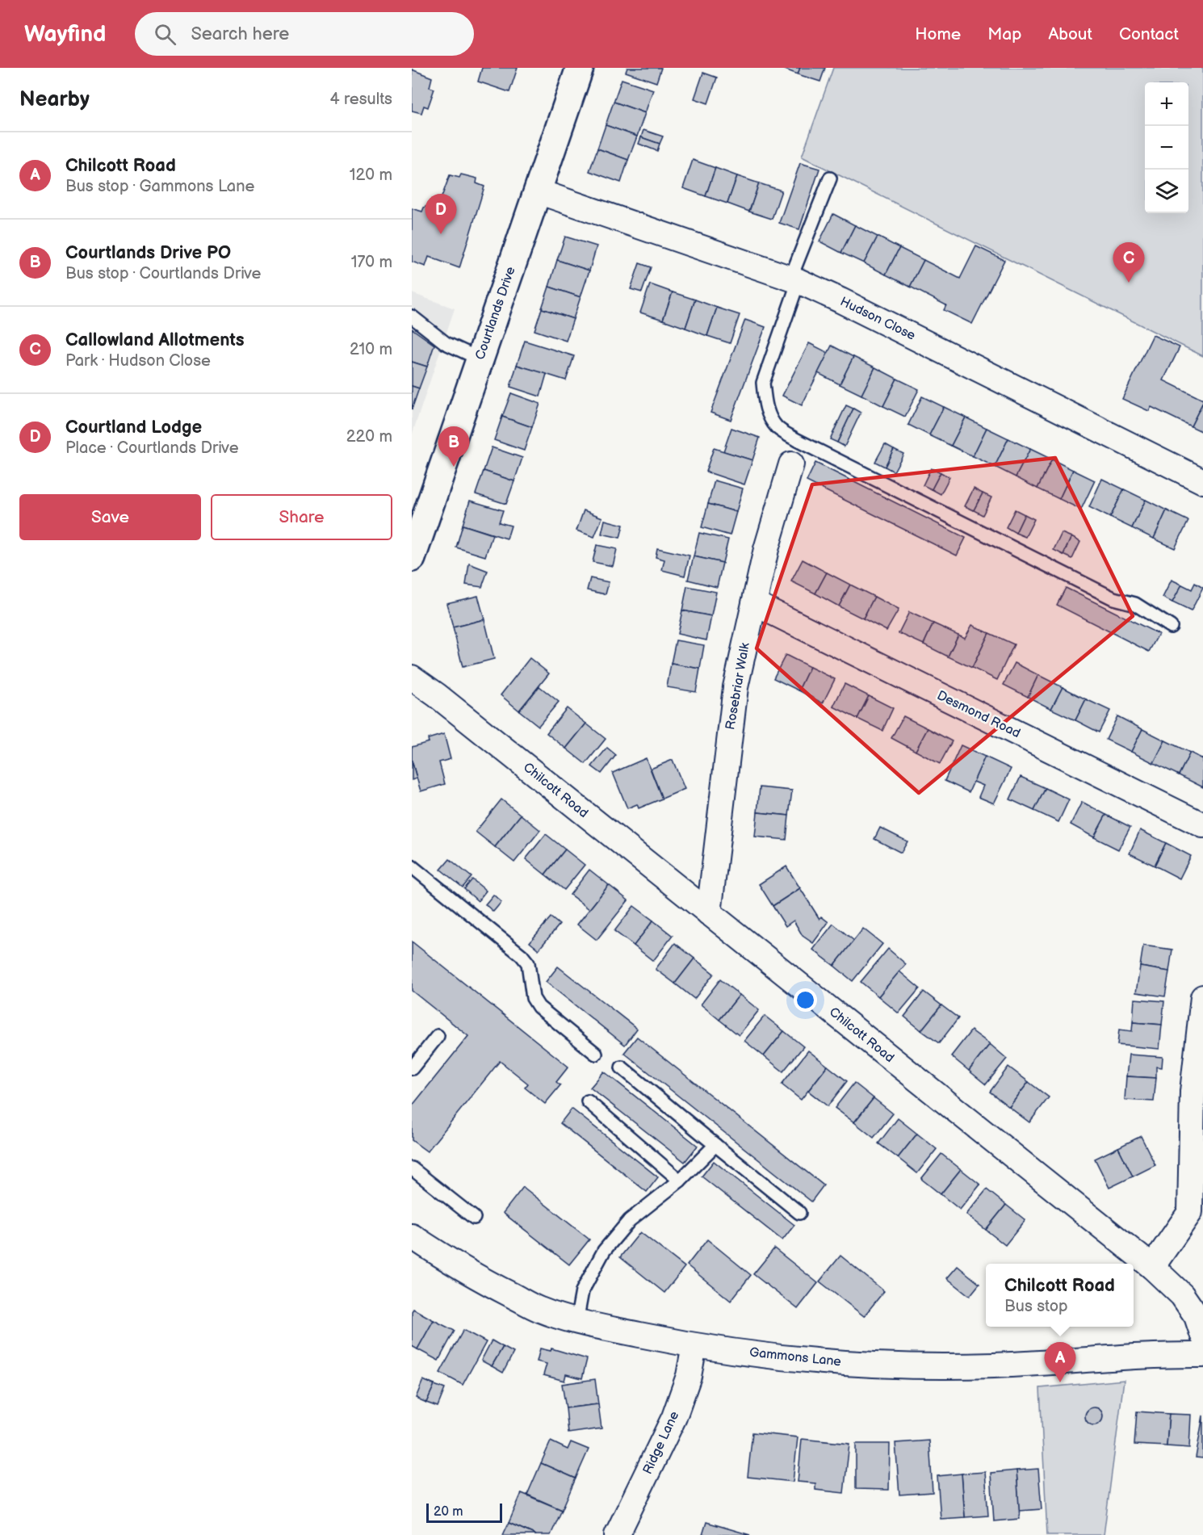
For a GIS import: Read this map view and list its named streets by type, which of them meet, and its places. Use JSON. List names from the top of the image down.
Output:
{
  "streets": {
    "street": [
      "Courtlands Drive",
      "Hudson Close",
      "Rosebriar Walk",
      "Desmond Road",
      "Chilcott Road",
      "Gammons Lane",
      "Ridge Lane"
    ]
  },
  "crossings": [
    ["Courtlands Drive", "Hudson Close"],
    ["Rosebriar Walk", "Desmond Road"],
    ["Rosebriar Walk", "Chilcott Road"],
    ["Gammons Lane", "Ridge Lane"]
  ],
  "scale_bar": "20 m",
  "page": {
    "header": "Wayfind",
    "search": "Search here",
    "nav": [
      "Home",
      "Map",
      "About",
      "Contact"
    ],
    "heading": ["Nearby", "4 results"],
    "map_buttons": ["+", "−"],
    "list": [
      {
        "mark": "A",
        "name": "Chilcott Road",
        "note": "Bus stop · Gammons Lane",
        "value": "120 m"
      },
      {
        "mark": "B",
        "name": "Courtlands Drive PO",
        "note": "Bus stop · Courtlands Drive",
        "value": "170 m"
      },
      {
        "mark": "C",
        "name": "Callowland Allotments",
        "note": "Park · Hudson Close",
        "value": "210 m"
      },
      {
        "mark": "D",
        "name": "Courtland Lodge",
        "note": "Place · Courtlands Drive",
        "value": "220 m"
      }
    ],
    "pins": [
      "D",
      "C",
      "B",
      "A"
    ],
    "buttons": ["Save", "Share"],
    "popup": ["Chilcott Road", "Bus stop"],
    "scale": "20 m"
  }
}
